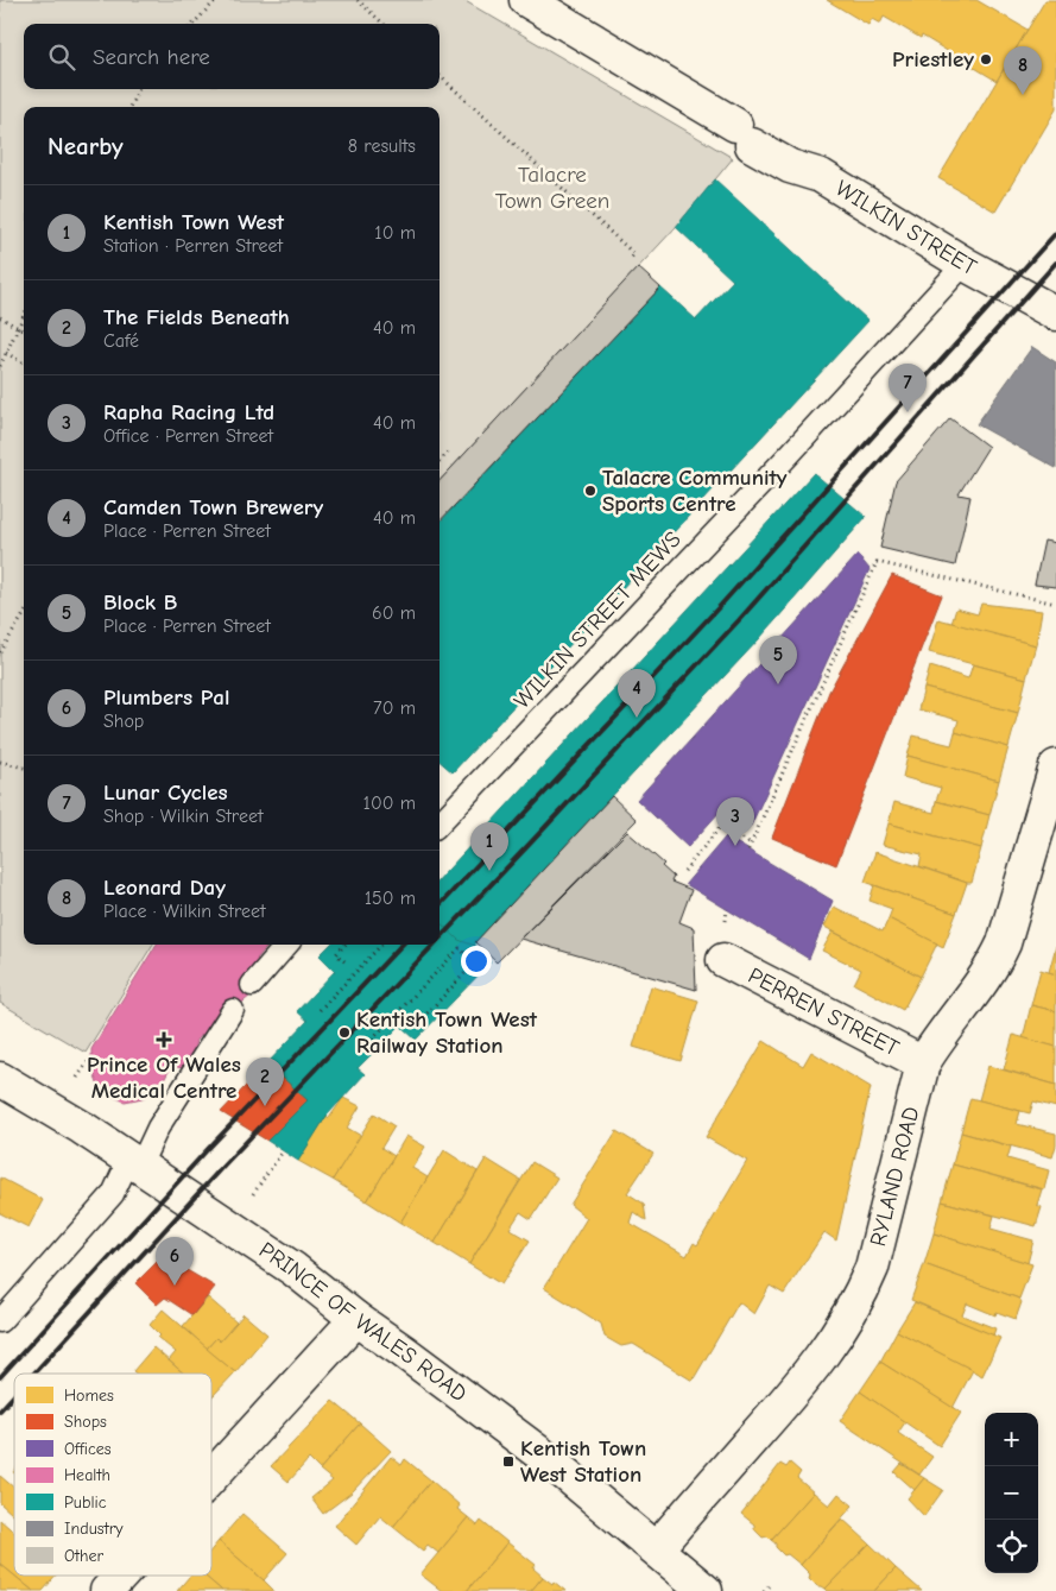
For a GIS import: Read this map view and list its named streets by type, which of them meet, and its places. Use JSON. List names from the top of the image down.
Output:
{
  "streets": {
    "street": [
      "WILKIN STREET",
      "PERREN STREET",
      "RYLAND ROAD",
      "PRINCE OF WALES ROAD"
    ],
    "lane": ["WILKIN STREET MEWS"]
  },
  "crossings": [
    ["WILKIN STREET", "WILKIN STREET MEWS"],
    ["PERREN STREET", "RYLAND ROAD"],
    ["RYLAND ROAD", "PRINCE OF WALES ROAD"]
  ],
  "parks": ["Talacre Town Green"],
  "places": {
    "other": ["Priestley", "Talacre Community Sports Centre", "Kentish Town West Railway Station"],
    "health": ["Prince Of Wales Medical Centre"],
    "transit": ["Kentish Town West Station"]
  },
  "legend": [
    "Homes",
    "Shops",
    "Offices",
    "Health",
    "Public",
    "Industry",
    "Other"
  ],
  "page": {
    "search": "Search here",
    "pins": [
      "8",
      "7",
      "5",
      "4",
      "3",
      "1",
      "2",
      "6"
    ],
    "heading": ["Nearby", "8 results"],
    "list": [
      {
        "mark": "1",
        "name": "Kentish Town West",
        "note": "Station · Perren Street",
        "value": "10 m"
      },
      {
        "mark": "2",
        "name": "The Fields Beneath",
        "note": "Café",
        "value": "40 m"
      },
      {
        "mark": "3",
        "name": "Rapha Racing Ltd",
        "note": "Office · Perren Street",
        "value": "40 m"
      },
      {
        "mark": "4",
        "name": "Camden Town Brewery",
        "note": "Place · Perren Street",
        "value": "40 m"
      },
      {
        "mark": "5",
        "name": "Block B",
        "note": "Place · Perren Street",
        "value": "60 m"
      },
      {
        "mark": "6",
        "name": "Plumbers Pal",
        "note": "Shop",
        "value": "70 m"
      },
      {
        "mark": "7",
        "name": "Lunar Cycles",
        "note": "Shop · Wilkin Street",
        "value": "100 m"
      },
      {
        "mark": "8",
        "name": "Leonard Day",
        "note": "Place · Wilkin Street",
        "value": "150 m"
      }
    ],
    "map_buttons": ["+", "−"]
  }
}
